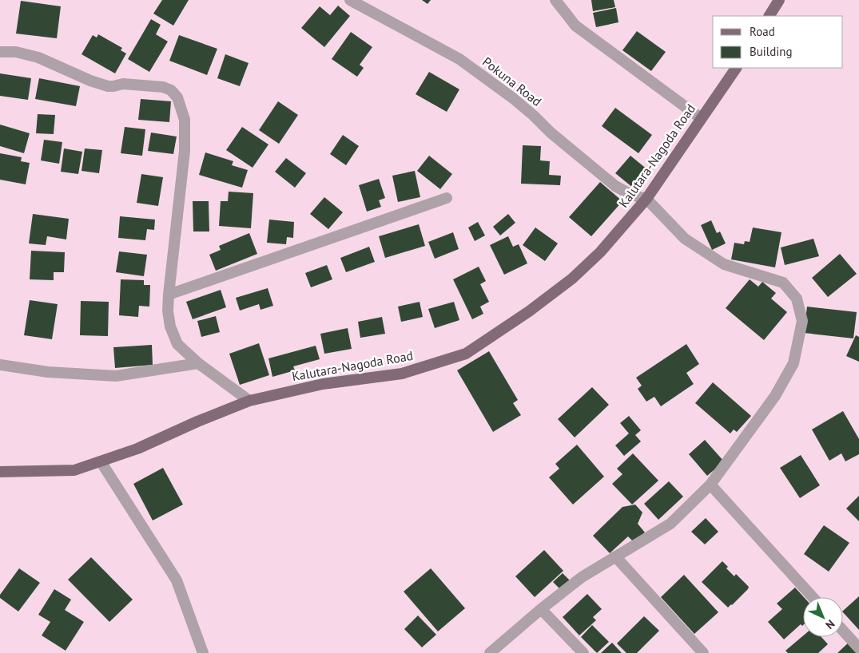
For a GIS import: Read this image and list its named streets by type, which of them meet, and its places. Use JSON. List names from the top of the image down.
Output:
{
  "streets": {
    "main road": ["Kalutara-Nagoda Road"],
    "street": ["Pokuna Road"]
  },
  "crossings": [
    ["Pokuna Road", "Kalutara-Nagoda Road"]
  ],
  "legend": ["Road", "Building"],
  "north": "bottom right"
}
